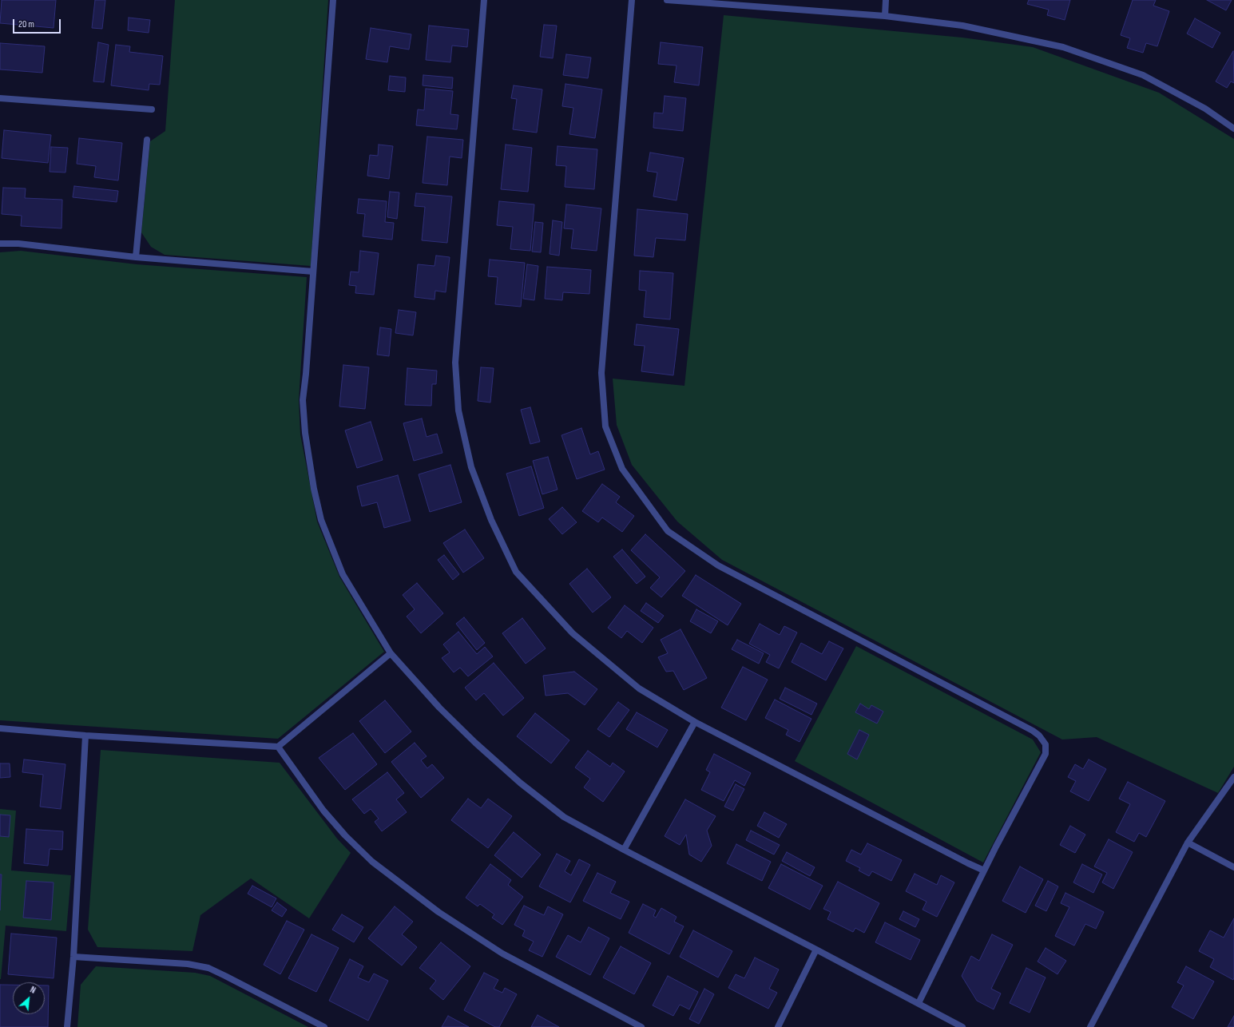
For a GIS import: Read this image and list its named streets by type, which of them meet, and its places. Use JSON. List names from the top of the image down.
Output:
{
  "scale_bar": "20 m",
  "north": "top right"
}
